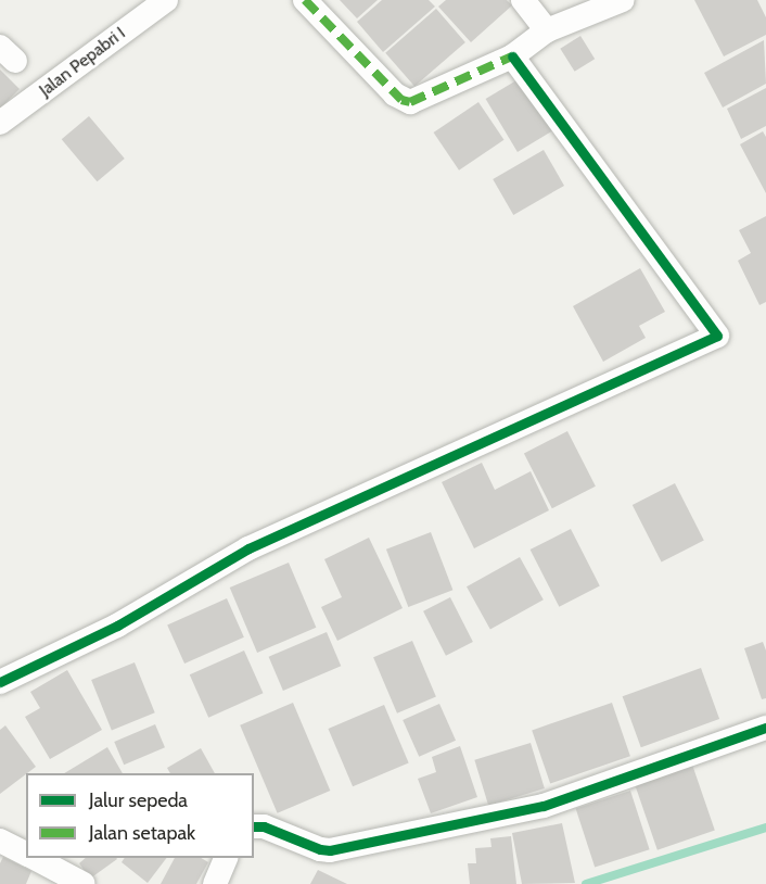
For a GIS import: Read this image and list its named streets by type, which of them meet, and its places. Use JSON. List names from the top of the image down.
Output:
{
  "streets": {
    "street": ["Jalan Pepabri I"]
  },
  "legend": ["Jalur sepeda", "Jalan setapak"]
}
